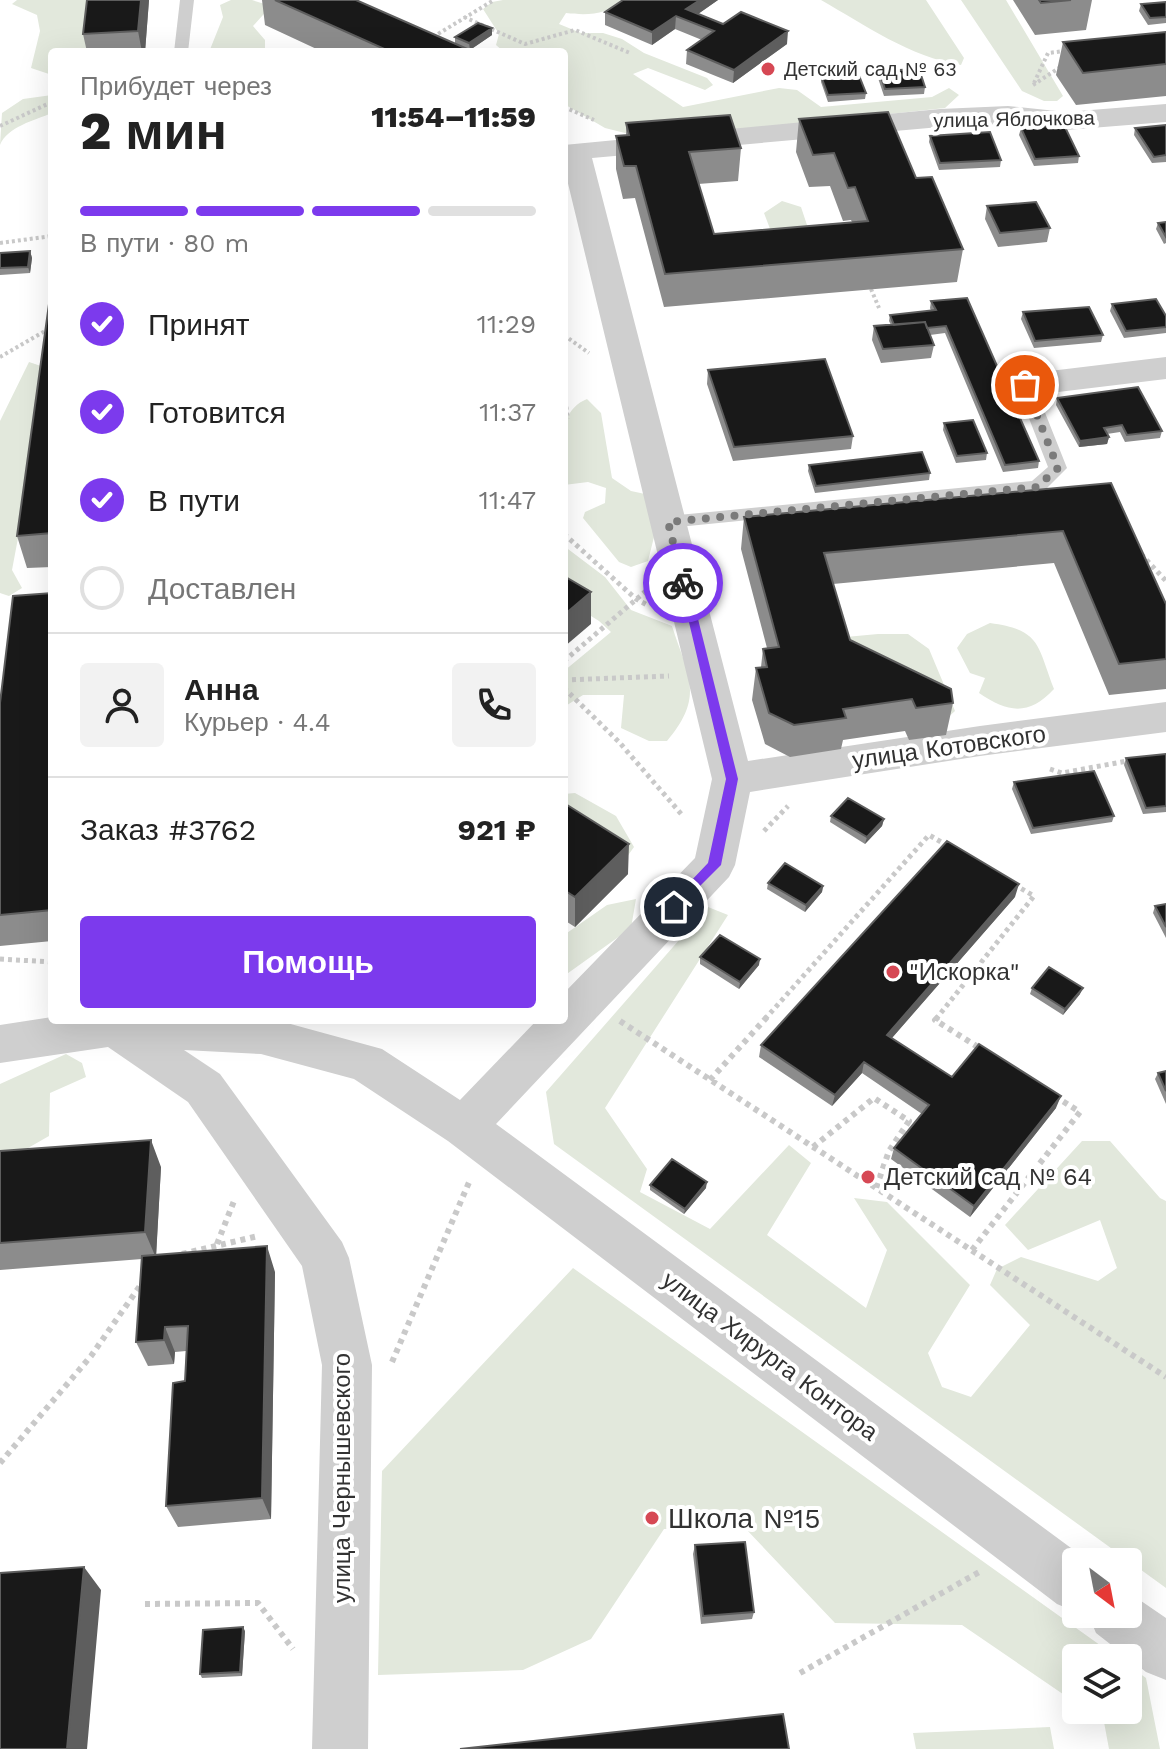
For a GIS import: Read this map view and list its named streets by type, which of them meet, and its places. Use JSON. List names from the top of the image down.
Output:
{
  "streets": {
    "street": [
      "улица Яблочкова",
      "улица Котовского",
      "улица Хирурга Контора",
      "улица Чернышевского"
    ]
  },
  "places": [
    "Детский сад № 63",
    "\"Искорка\"",
    "Детский сад № 64",
    "Школа №15"
  ],
  "north": "bottom right",
  "page": {
    "heading": ["2 мин", "Прибудет через", "11:54–11:59"],
    "panel": [
      "Анна",
      "Курьер · 4.4",
      "Заказ #3762",
      "921 ₽"
    ],
    "bar": "В пути · 80 m",
    "list": [
      ["Принят", "11:29"],
      ["Готовится", "11:37"],
      ["В пути", "11:47"],
      "Доставлен"
    ],
    "buttons": "Помощь"
  }
}
